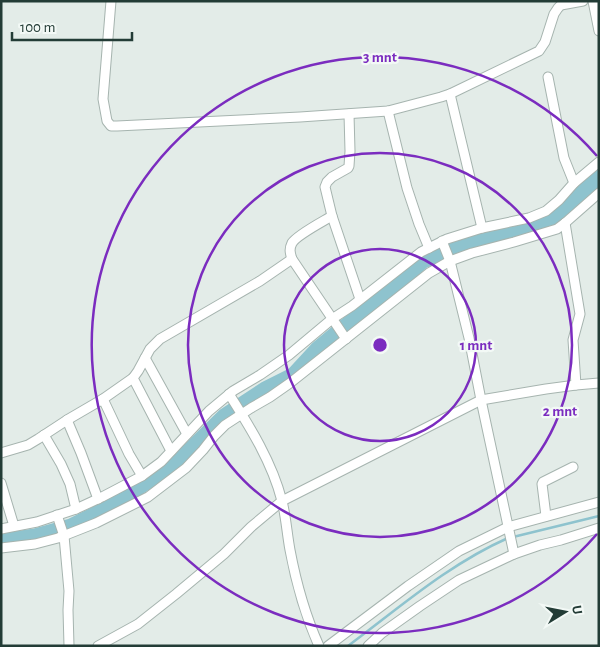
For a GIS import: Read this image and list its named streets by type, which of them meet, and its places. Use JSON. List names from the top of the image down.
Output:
{
  "scale_bar": "100 m",
  "north": "right",
  "rings": ["3 mnt", "1 mnt", "2 mnt"]
}
